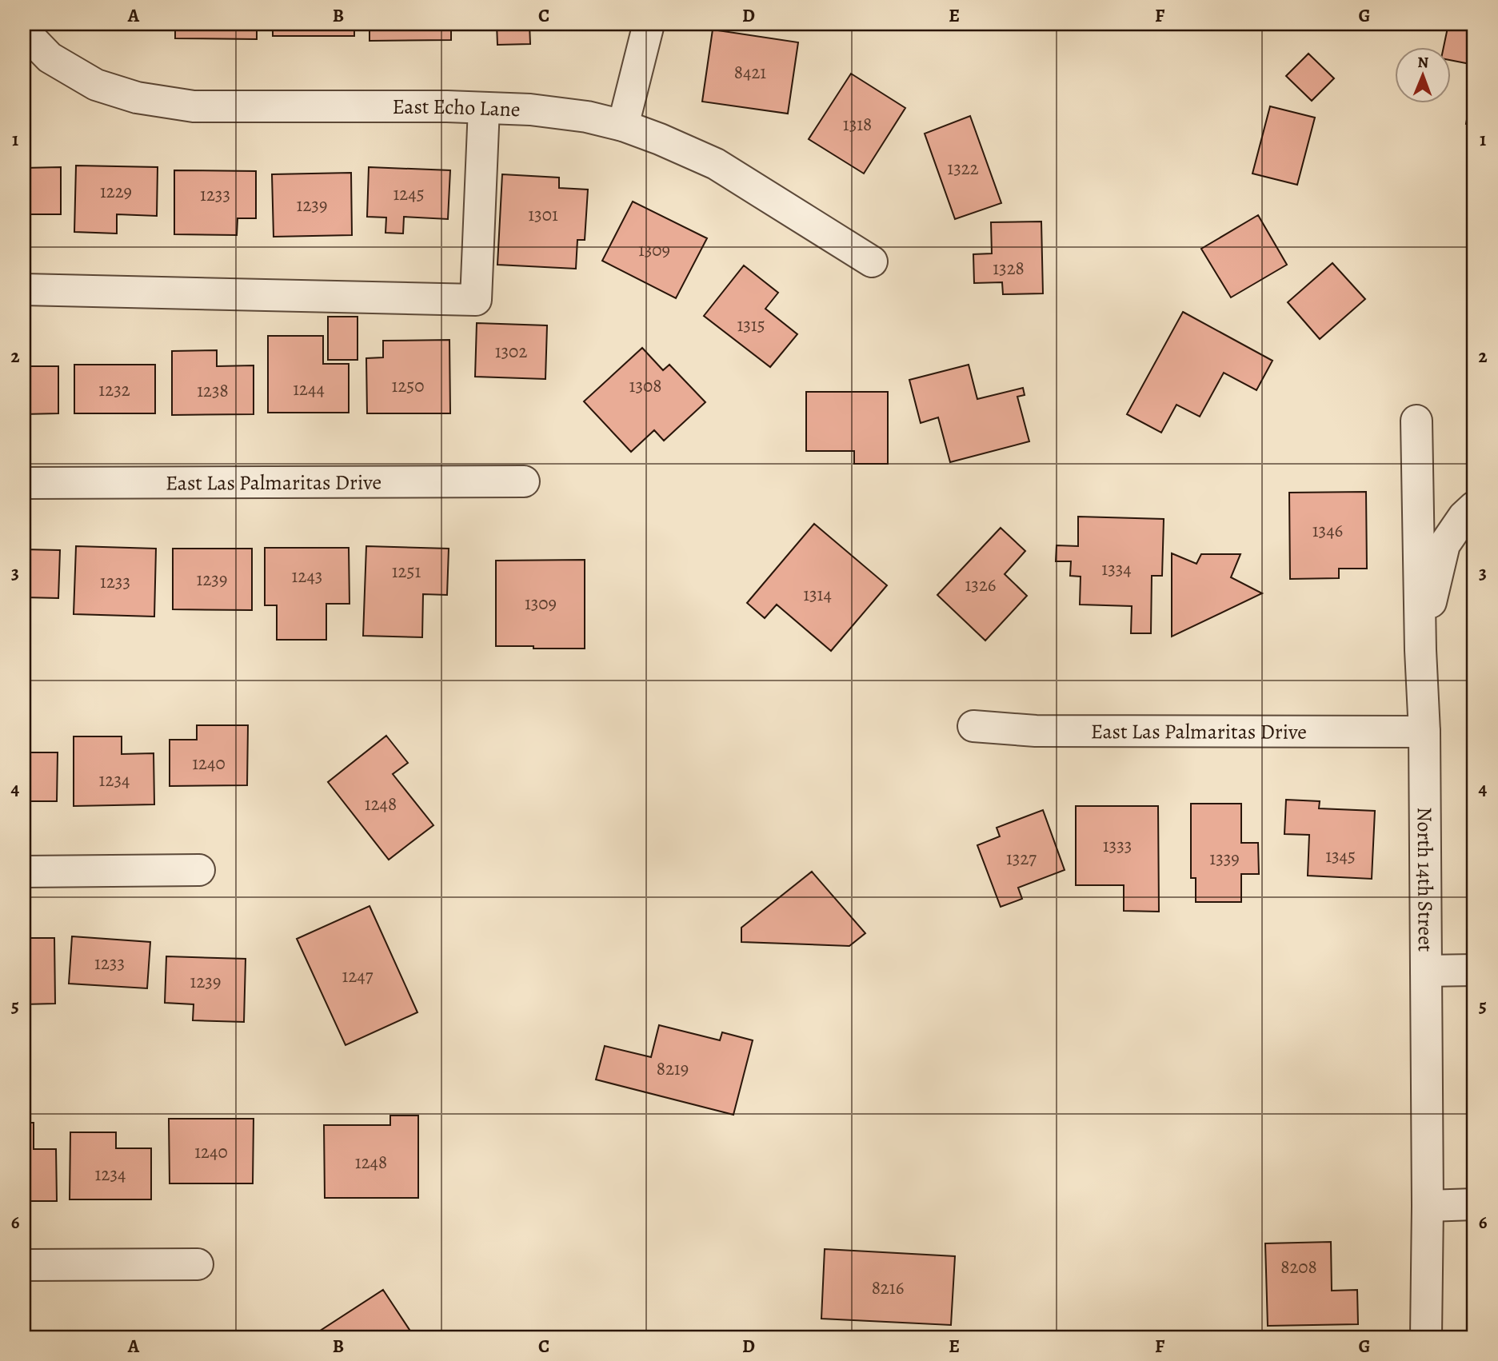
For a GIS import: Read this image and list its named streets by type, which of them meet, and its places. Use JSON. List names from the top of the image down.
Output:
{
  "streets": {
    "street": ["East Echo Lane", "East Las Palmaritas Drive", "North 14th Street"]
  },
  "crossings": [
    ["East Las Palmaritas Drive", "North 14th Street"]
  ],
  "house_numbers": [
    "8421",
    "1318",
    "1322",
    "1229",
    "1245",
    "1233",
    "1239",
    "1301",
    "1309",
    "1328",
    "1315",
    "1302",
    "1250",
    "1308",
    "1244",
    "1232",
    "1238",
    "1346",
    "1334",
    "1251",
    "1243",
    "1239",
    "1233",
    "1326",
    "1314",
    "1309",
    "1240",
    "1234",
    "1248",
    "1333",
    "1345",
    "1327",
    "1339",
    "1233",
    "1247",
    "1239",
    "8219",
    "1240",
    "1248",
    "1234",
    "8208",
    "8216"
  ],
  "north": "top",
  "grid": {
    "columns": [
      "A",
      "B",
      "C",
      "D",
      "E",
      "F",
      "G"
    ],
    "rows": [
      "1",
      "2",
      "3",
      "4",
      "5",
      "6"
    ]
  }
}
